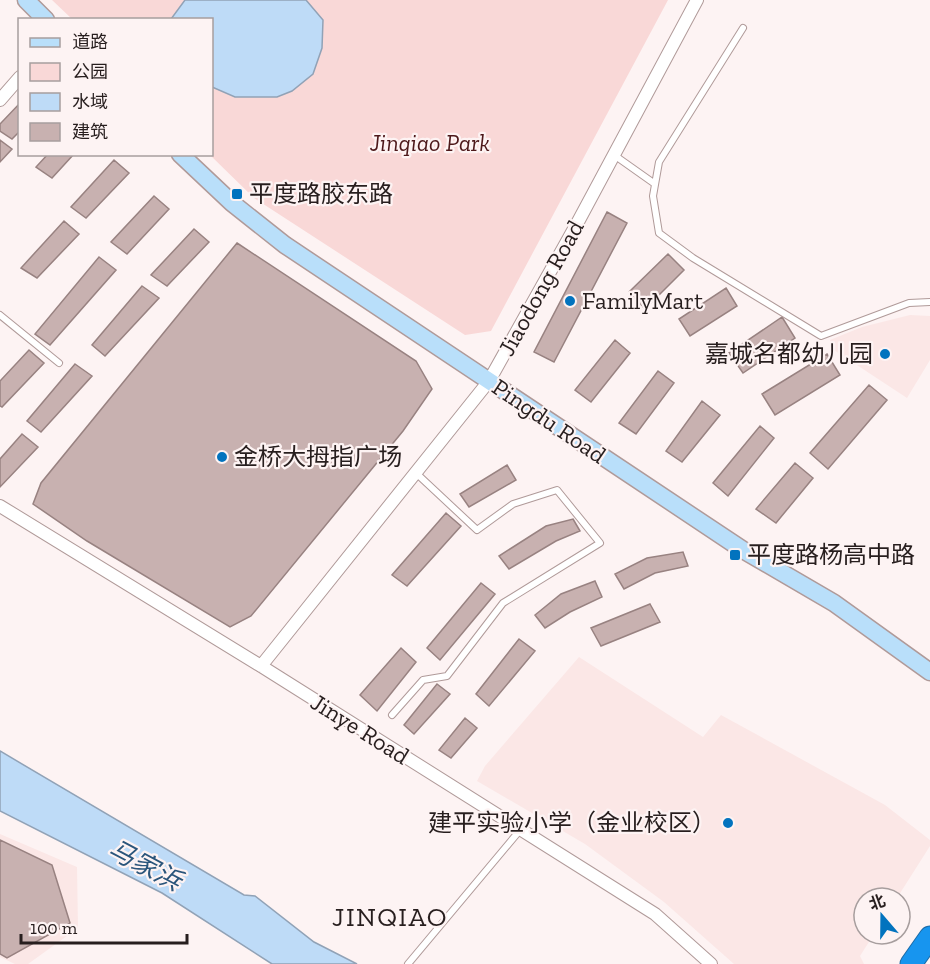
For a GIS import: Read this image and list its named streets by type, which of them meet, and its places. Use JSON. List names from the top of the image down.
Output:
{
  "streets": {
    "street": ["Jiaodong Road", "Pingdu Road", "Jinye Road"]
  },
  "crossings": [
    ["Jiaodong Road", "Pingdu Road"],
    ["Jiaodong Road", "Jinye Road"]
  ],
  "districts": ["JINQIAO"],
  "water": ["马家浜"],
  "parks": ["Jinqiao Park"],
  "places": {
    "transit": ["平度路胶东路", "平度路杨高中路"],
    "other": [
      "FamilyMart",
      "嘉城名都幼儿园",
      "金桥大拇指广场",
      "建平实验小学（金业校区）"
    ]
  },
  "legend": [
    "道路",
    "公园",
    "水域",
    "建筑"
  ],
  "scale_bar": "100 m",
  "north": "top"
}
